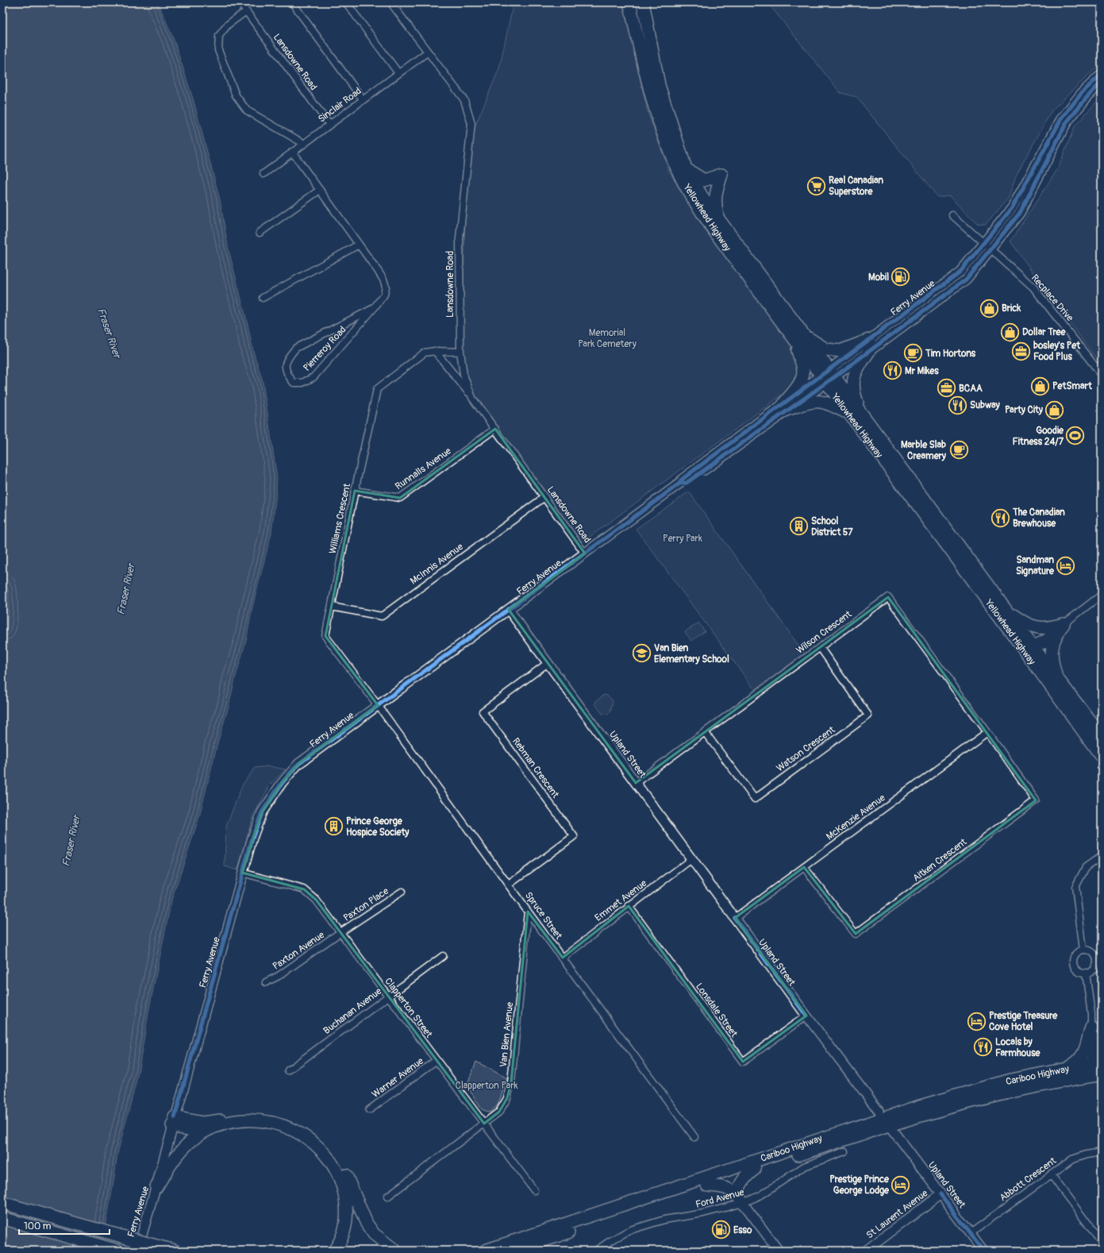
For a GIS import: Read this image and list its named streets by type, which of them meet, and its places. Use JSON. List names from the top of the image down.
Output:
{
  "streets": {
    "highway": ["Yellowhead Highway", "Cariboo Highway"],
    "main road": ["Ferry Avenue", "Upland Street", "St Laurent Avenue"],
    "street": [
      "Lansdowne Road",
      "Sinclair Road",
      "Recplace Drive",
      "Pierreroy Road",
      "Runnalls Avenue",
      "Williams Crescent",
      "McInnis Avenue",
      "Wilson Crescent",
      "Watson Crescent",
      "Rebman Crescent",
      "McKenzie Avenue",
      "Aitken Crescent",
      "Emmet Avenue",
      "Paxton Place",
      "Spruce Street",
      "Paxton Avenue",
      "Clapperton Street",
      "Lonsdale Street",
      "Buchanan Avenue",
      "Van Bien Avenue",
      "Warner Avenue",
      "Abbott Crescent",
      "Ford Avenue"
    ]
  },
  "crossings": [
    ["Lansdowne Road", "Sinclair Road"],
    ["Lansdowne Road", "Ferry Avenue"],
    ["Lansdowne Road", "Runnalls Avenue"],
    ["Lansdowne Road", "Williams Crescent"],
    ["Lansdowne Road", "McInnis Avenue"],
    ["Sinclair Road", "Pierreroy Road"],
    ["Yellowhead Highway", "Ferry Avenue"],
    ["Ferry Avenue", "Recplace Drive"],
    ["Ferry Avenue", "Williams Crescent"],
    ["Ferry Avenue", "Upland Street"],
    ["Ferry Avenue", "Spruce Street"],
    ["Ferry Avenue", "Clapperton Street"],
    ["Runnalls Avenue", "Williams Crescent"],
    ["Williams Crescent", "McInnis Avenue"],
    ["Williams Crescent", "Spruce Street"],
    ["Wilson Crescent", "Watson Crescent"],
    ["Wilson Crescent", "Upland Street"],
    ["Wilson Crescent", "McKenzie Avenue"],
    ["Wilson Crescent", "Aitken Crescent"],
    ["Upland Street", "Rebman Crescent"],
    ["Upland Street", "McKenzie Avenue"],
    ["Upland Street", "Emmet Avenue"],
    ["Upland Street", "Lonsdale Street"],
    ["Upland Street", "Abbott Crescent"],
    ["Upland Street", "St Laurent Avenue"],
    ["Rebman Crescent", "Spruce Street"],
    ["McKenzie Avenue", "Aitken Crescent"],
    ["Emmet Avenue", "Spruce Street"],
    ["Emmet Avenue", "Lonsdale Street"],
    ["Paxton Place", "Paxton Avenue"],
    ["Paxton Place", "Clapperton Street"],
    ["Spruce Street", "Van Bien Avenue"],
    ["Paxton Avenue", "Clapperton Street"],
    ["Clapperton Street", "Buchanan Avenue"],
    ["Clapperton Street", "Van Bien Avenue"],
    ["Clapperton Street", "Warner Avenue"]
  ],
  "water": ["Fraser River"],
  "parks": ["Memorial Park Cemetery", "Perry Park", "Clapperton Park"],
  "places": {
    "supermarket": ["Real Canadian Superstore"],
    "fuel station": ["Mobil", "Esso"],
    "shop": [
      "Brick",
      "Dollar Tree",
      "PetSmart",
      "Party City"
    ],
    "office": ["bosley's Pet Food Plus", "BCAA"],
    "cafe": ["Tim Hortons", "Marble Slab Creamery"],
    "restaurant": [
      "Mr Mikes",
      "Subway",
      "The Canadian Brewhouse",
      "Locals by Farmhouse"
    ],
    "sports": ["Goodie Fitness 24/7"],
    "building": ["School District 57", "Prince George Hospice Society"],
    "hotel": ["Sandman Signature", "Prestige Treasure Cove Hotel", "Prestige Prince George Lodge"],
    "school or university": ["Van Bien Elementary School"]
  },
  "scale_bar": "100 m"
}
